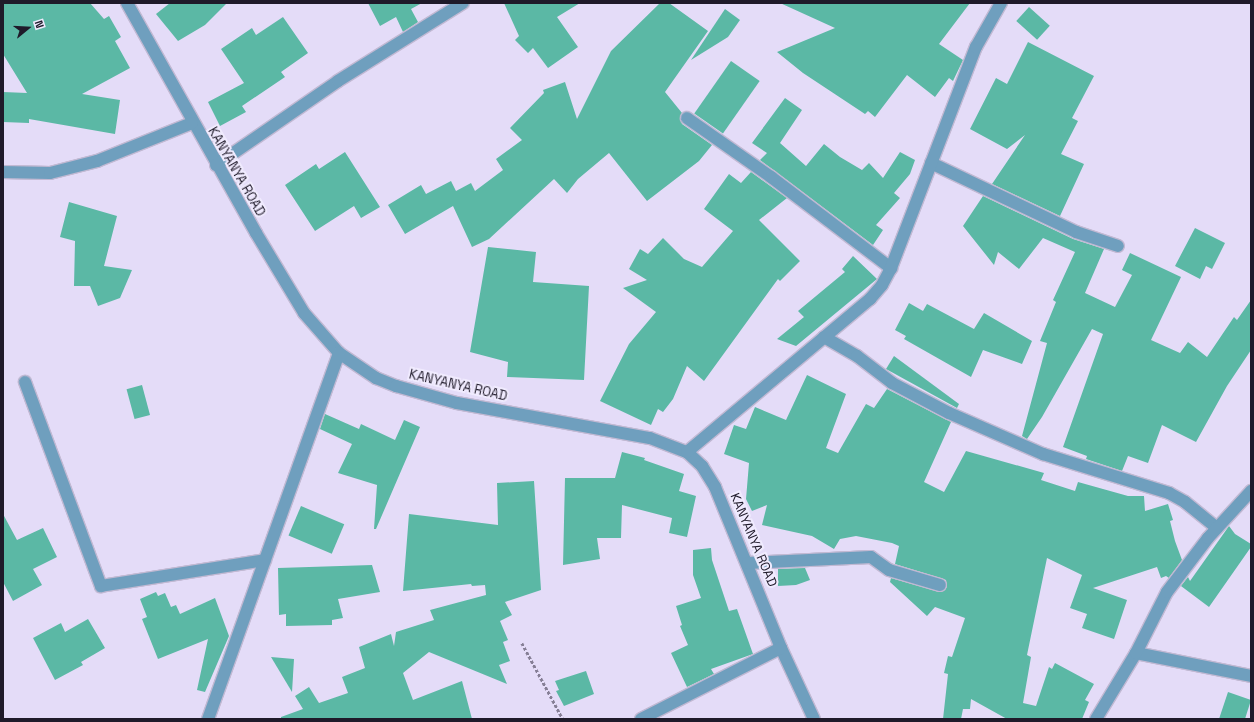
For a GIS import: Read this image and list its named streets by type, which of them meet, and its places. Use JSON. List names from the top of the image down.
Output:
{
  "streets": {
    "street": ["KANYANYA ROAD"]
  },
  "north": "right"
}
